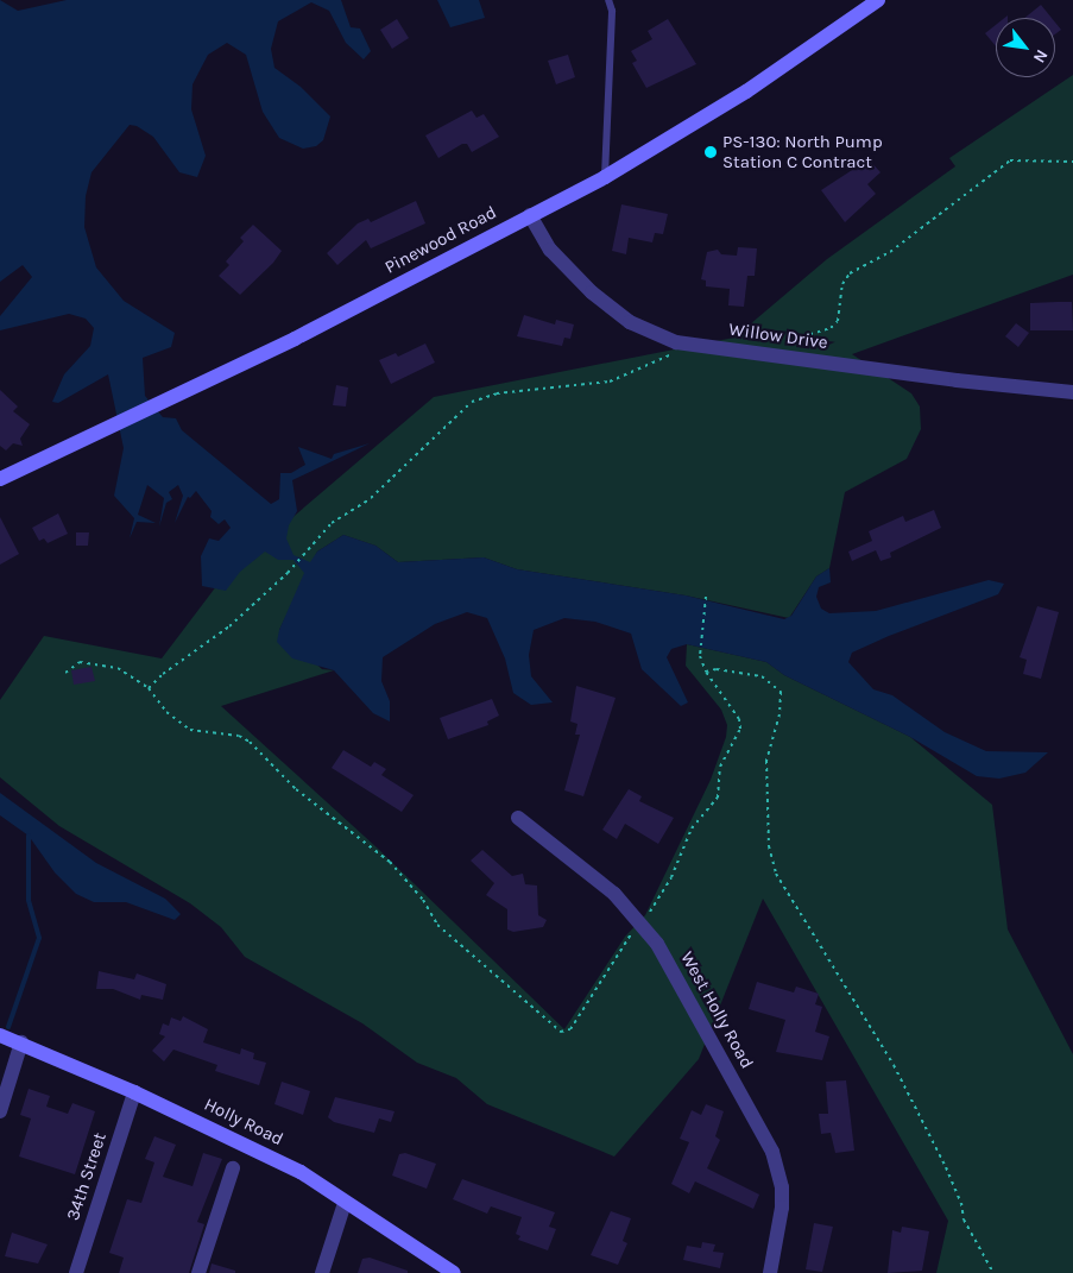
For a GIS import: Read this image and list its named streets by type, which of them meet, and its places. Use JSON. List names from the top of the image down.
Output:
{
  "streets": {
    "street": [
      "Pinewood Road",
      "Willow Drive",
      "West Holly Road",
      "Holly Road",
      "34th Street"
    ]
  },
  "crossings": [
    ["Pinewood Road", "Willow Drive"],
    ["Holly Road", "34th Street"]
  ],
  "places": ["PS-130: North Pump Station C Contract"],
  "north": "bottom right"
}
